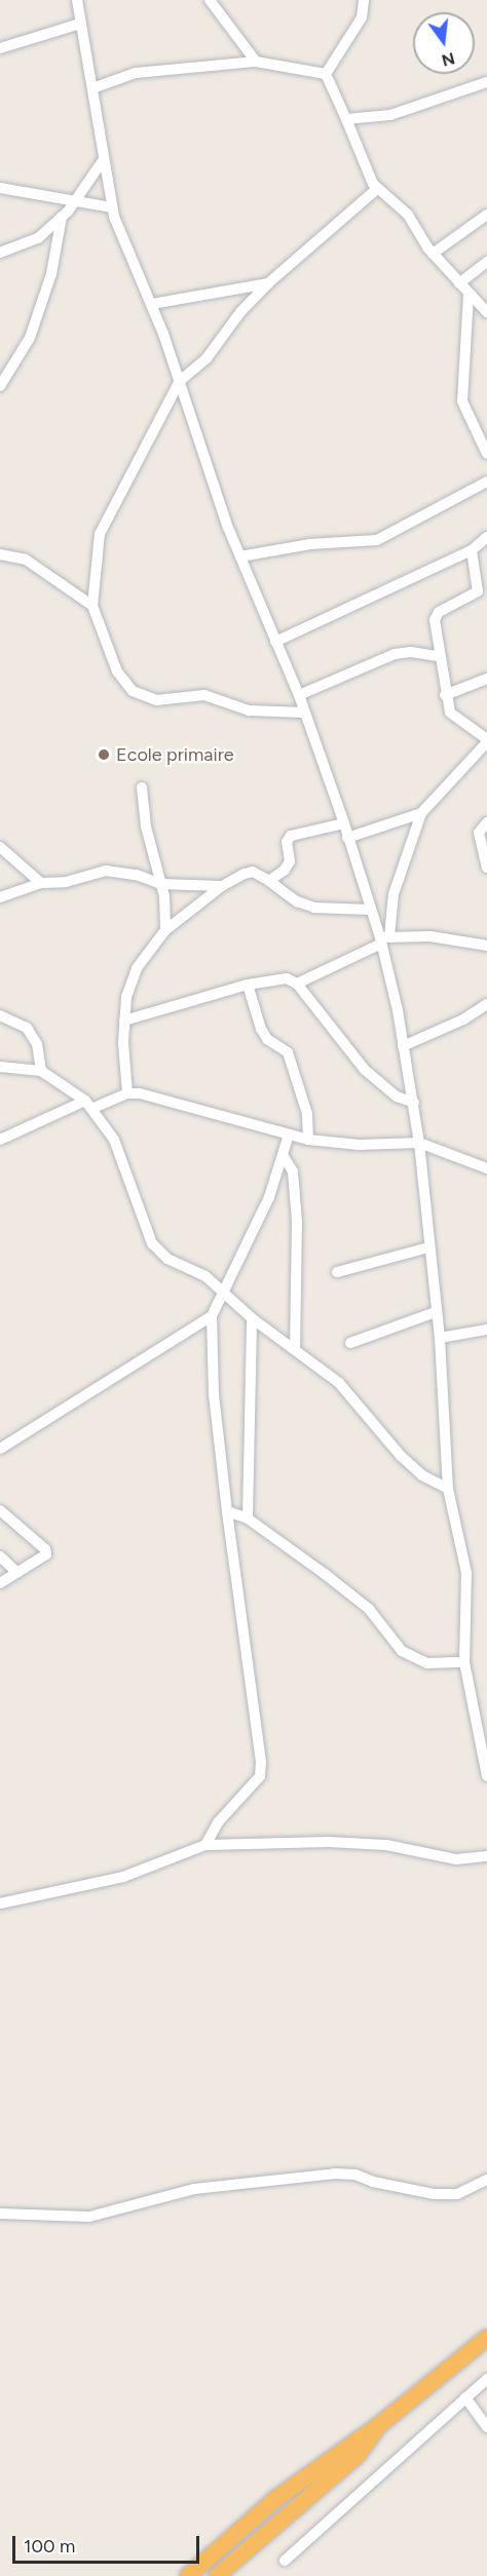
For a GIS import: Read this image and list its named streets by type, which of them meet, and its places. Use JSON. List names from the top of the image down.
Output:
{
  "places": ["Ecole primaire"],
  "scale_bar": "100 m",
  "north": "bottom"
}
